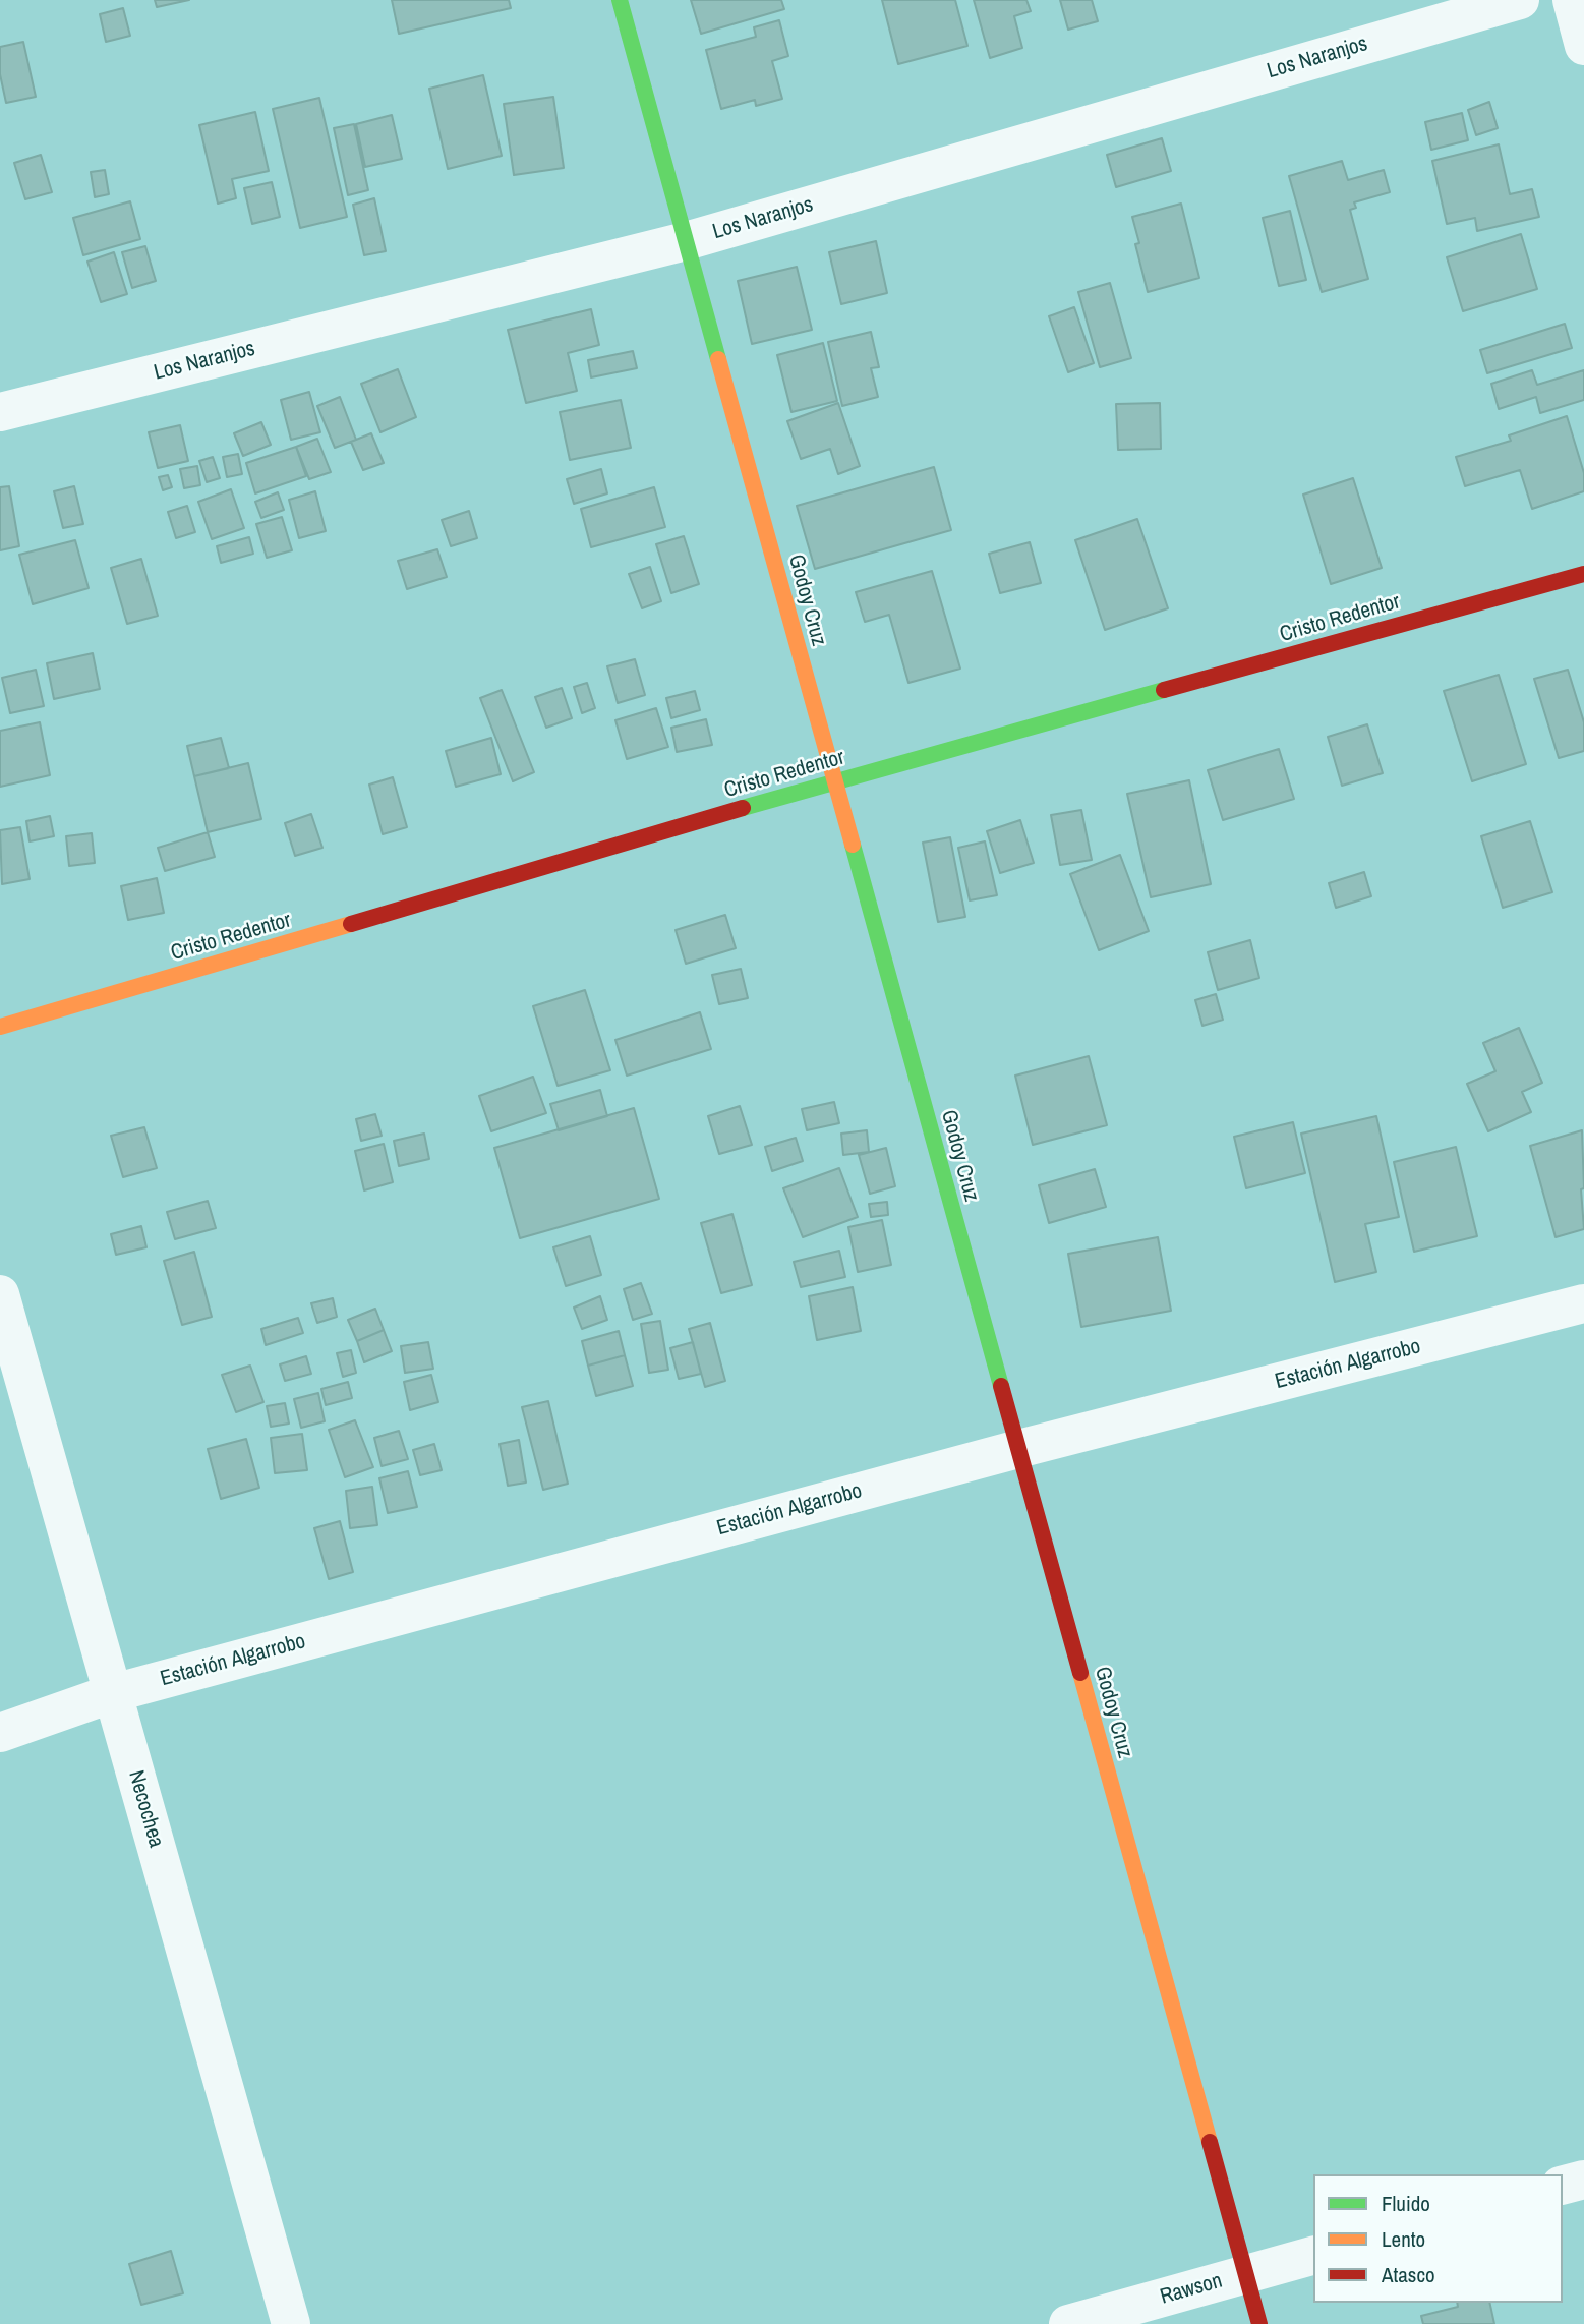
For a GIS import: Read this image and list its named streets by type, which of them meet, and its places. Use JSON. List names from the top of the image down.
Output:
{
  "streets": {
    "street": [
      "Los Naranjos",
      "Godoy Cruz",
      "Cristo Redentor",
      "Estación Algarrobo",
      "Necochea",
      "Rawson"
    ]
  },
  "crossings": [
    ["Los Naranjos", "Godoy Cruz"],
    ["Godoy Cruz", "Cristo Redentor"],
    ["Godoy Cruz", "Estación Algarrobo"],
    ["Godoy Cruz", "Rawson"],
    ["Estación Algarrobo", "Necochea"]
  ],
  "legend": ["Fluido", "Lento", "Atasco"]
}
